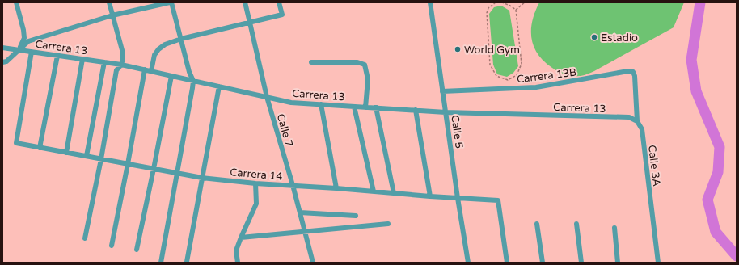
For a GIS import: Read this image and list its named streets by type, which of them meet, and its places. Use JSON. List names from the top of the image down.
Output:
{
  "streets": {
    "street": [
      "Carrera 13",
      "Carrera 13B",
      "Calle 7",
      "Calle 5",
      "Calle 3A",
      "Carrera 14"
    ]
  },
  "crossings": [
    ["Carrera 13", "Calle 7"],
    ["Carrera 13", "Calle 5"],
    ["Carrera 13", "Calle 3A"],
    ["Carrera 13", "Carrera 14"],
    ["Carrera 13B", "Calle 5"],
    ["Carrera 13B", "Calle 3A"],
    ["Calle 7", "Carrera 14"],
    ["Calle 5", "Carrera 14"]
  ],
  "places": ["Estadio", "World Gym"]
}
